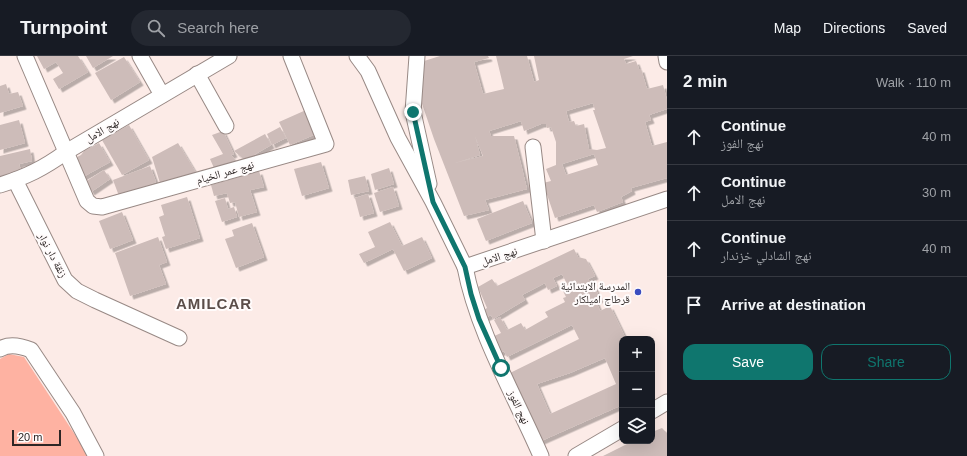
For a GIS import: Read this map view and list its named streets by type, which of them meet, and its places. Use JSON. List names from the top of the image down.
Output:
{
  "streets": {
    "street": [
      "نهج الامل",
      "نهج عمر الخيام",
      "زنقة دار نوار",
      "نهج الفوز"
    ]
  },
  "crossings": [
    ["نهج الامل", "نهج عمر الخيام"],
    ["نهج الامل", "زنقة دار نوار"],
    ["نهج الامل", "نهج الفوز"]
  ],
  "districts": ["AMILCAR"],
  "places": ["المدرسة الابتدائية قرطاج اميلكار"],
  "scale_bar": "20 m",
  "page": {
    "header": "Turnpoint",
    "search": "Search here",
    "nav": ["Map", "Directions", "Saved"],
    "heading": ["2 min", "Walk · 110 m"],
    "list": [
      ["Continue", "نهج الفوز", "40 m"],
      ["Continue", "نهج الامل", "30 m"],
      ["Continue", "نهج الشادلي خزندار", "40 m"],
      "Arrive at destination"
    ],
    "buttons": ["Save", "Share"],
    "map_buttons": ["+", "−"],
    "scale": "20 m"
  }
}
